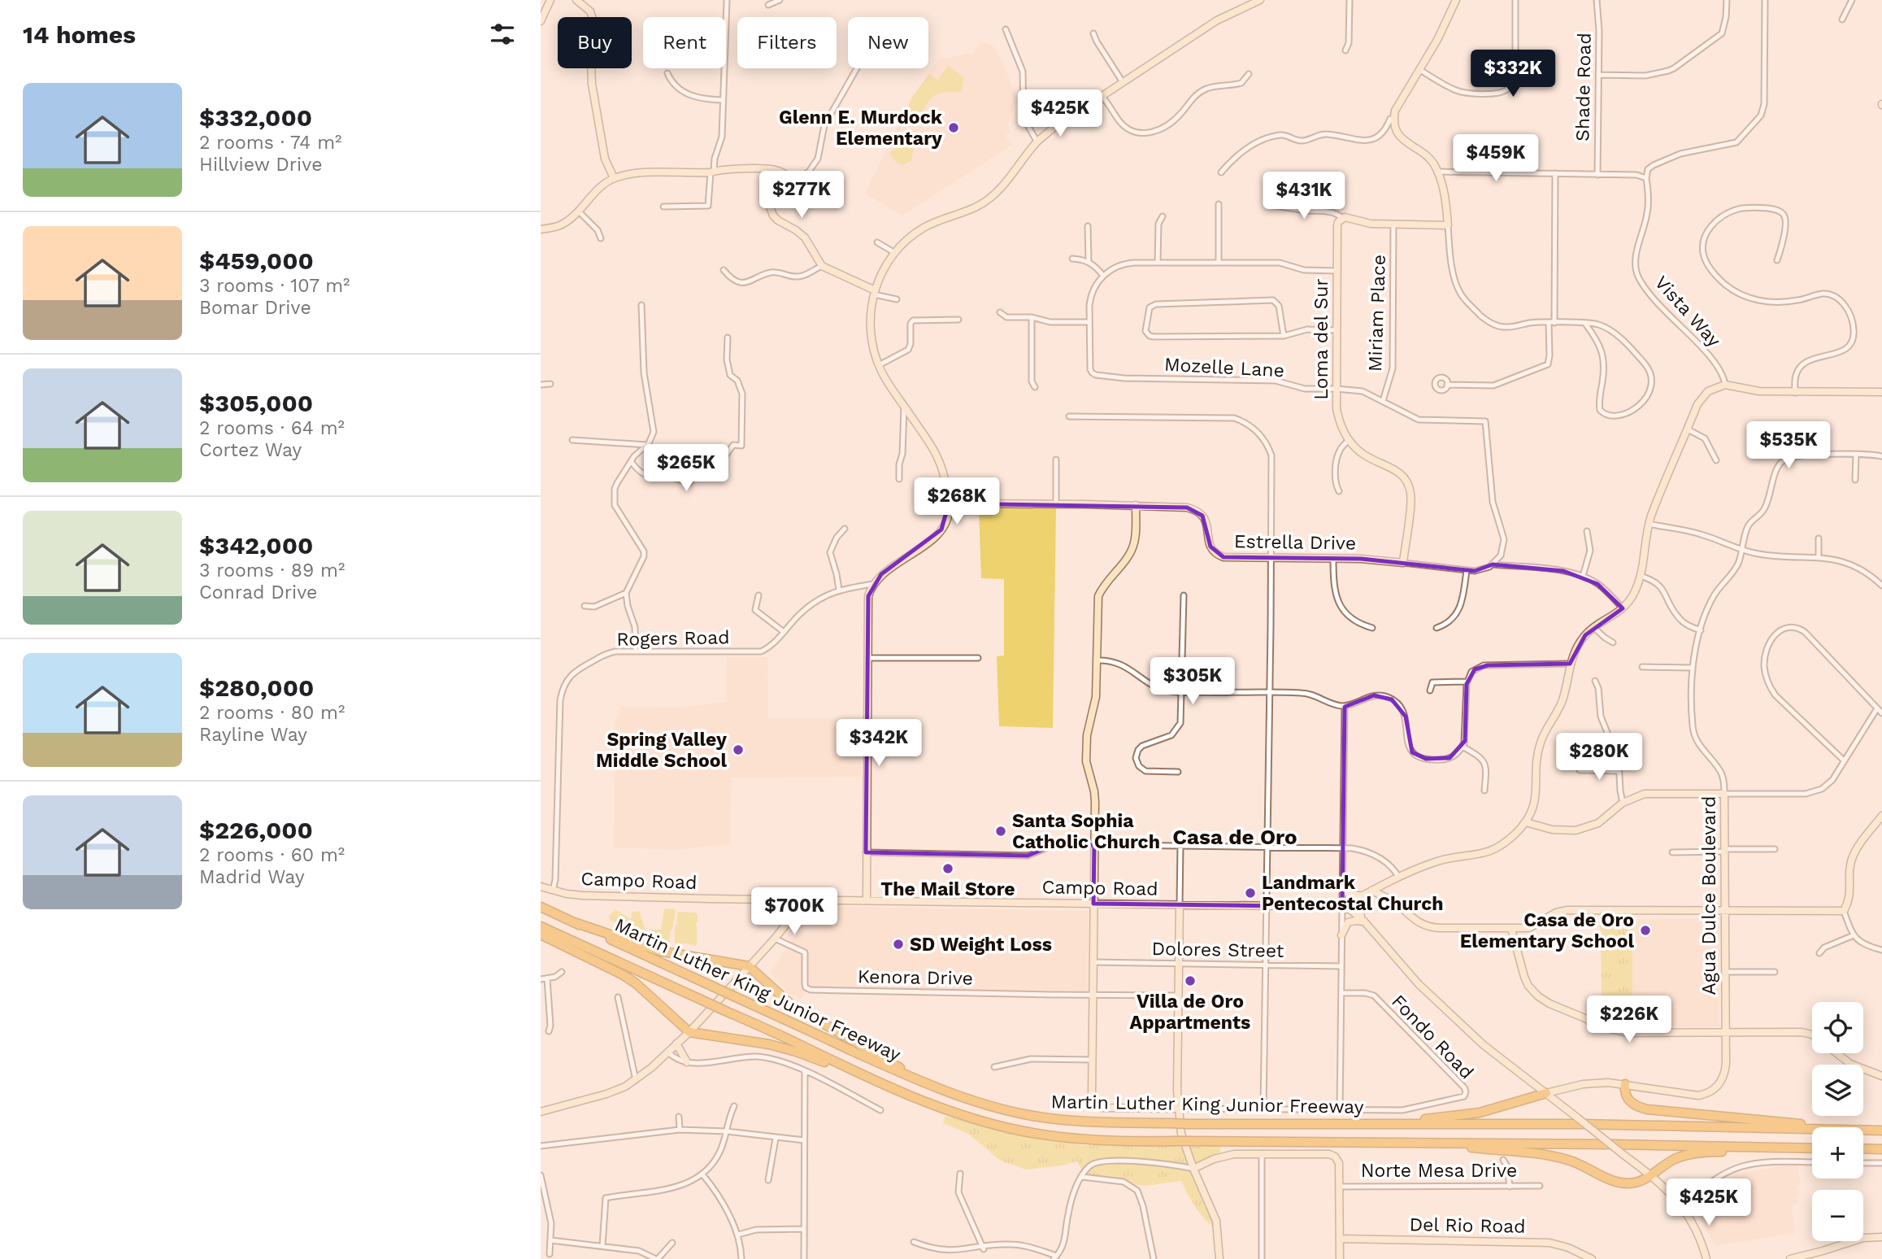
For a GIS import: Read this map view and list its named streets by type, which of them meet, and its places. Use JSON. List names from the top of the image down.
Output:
{
  "streets": {
    "highway": ["Martin Luther King Junior Freeway"],
    "street": [
      "Shade Road",
      "Vista Way",
      "Miriam Place",
      "Loma del Sur",
      "Mozelle Lane",
      "Estrella Drive",
      "Rogers Road",
      "Campo Road",
      "Agua Dulce Boulevard",
      "Dolores Street",
      "Kenora Drive",
      "Fondo Road",
      "Norte Mesa Drive",
      "Del Rio Road"
    ]
  },
  "crossings": [
    ["Miriam Place", "Mozelle Lane"],
    ["Loma del Sur", "Mozelle Lane"],
    ["Loma del Sur", "Estrella Drive"],
    ["Mozelle Lane", "Estrella Drive"],
    ["Rogers Road", "Campo Road"],
    ["Campo Road", "Agua Dulce Boulevard"]
  ],
  "districts": ["Casa de Oro"],
  "places": [
    "Glenn E. Murdock Elementary",
    "Spring Valley Middle School",
    "Santa Sophia Catholic Church",
    "The Mail Store",
    "Landmark Pentecostal Church",
    "Casa de Oro Elementary School",
    "SD Weight Loss",
    "Villa de Oro Appartments"
  ],
  "page": {
    "heading": "14 homes",
    "chip": [
      "Buy",
      "Rent",
      "Filters",
      "New"
    ],
    "price": [
      "$332K",
      "$425K",
      "$459K",
      "$277K",
      "$431K",
      "$535K",
      "$265K",
      "$268K",
      "$305K",
      "$342K",
      "$280K",
      "$700K",
      "$226K",
      "$425K"
    ],
    "list": [
      {
        "name": "$332,000",
        "note": "2 rooms · 74 m² · Hillview Drive"
      },
      {
        "name": "$459,000",
        "note": "3 rooms · 107 m² · Bomar Drive"
      },
      {
        "name": "$305,000",
        "note": "2 rooms · 64 m² · Cortez Way"
      },
      {
        "name": "$342,000",
        "note": "3 rooms · 89 m² · Conrad Drive"
      },
      {
        "name": "$280,000",
        "note": "2 rooms · 80 m² · Rayline Way"
      },
      {
        "name": "$226,000",
        "note": "2 rooms · 60 m² · Madrid Way"
      }
    ],
    "map_buttons": ["+", "−"]
  }
}
